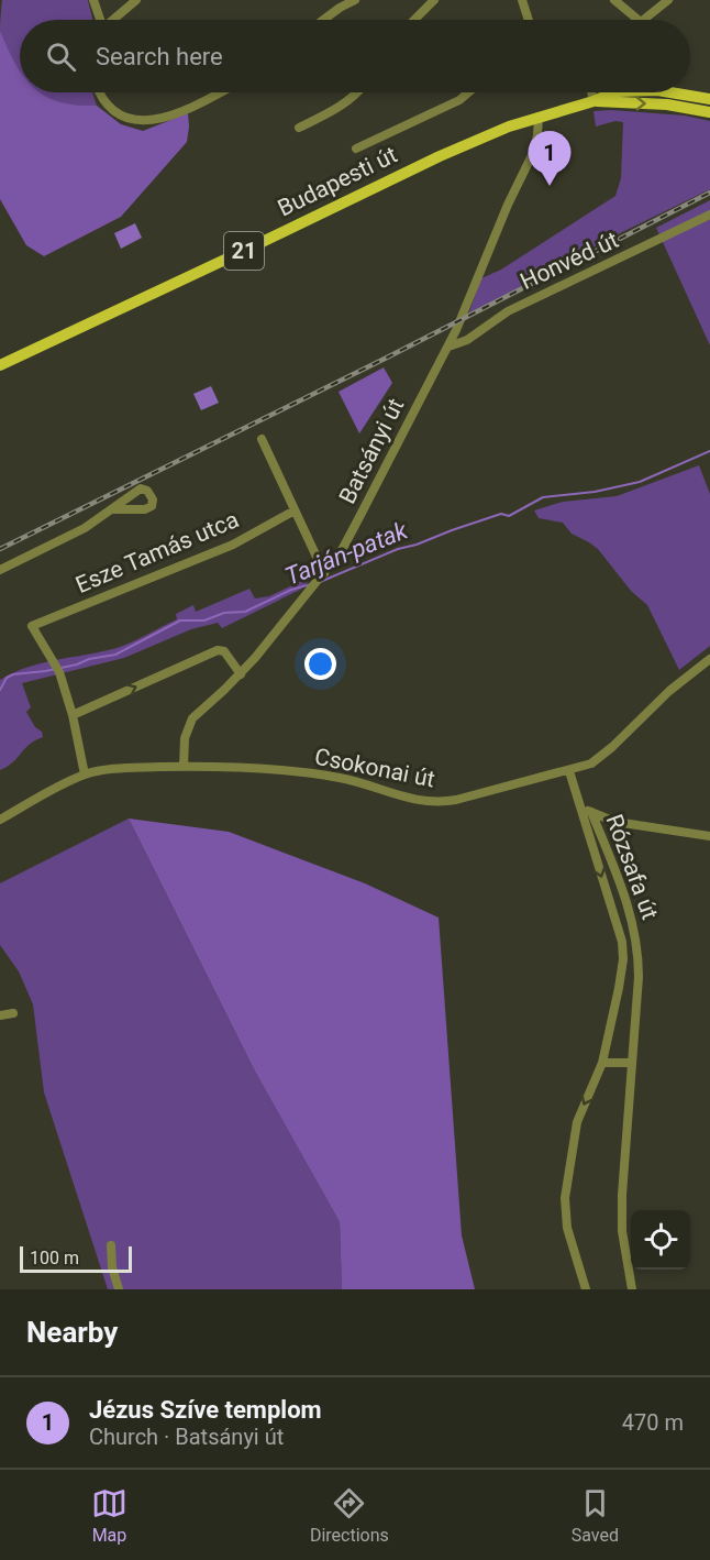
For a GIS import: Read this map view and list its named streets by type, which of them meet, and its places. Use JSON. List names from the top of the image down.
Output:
{
  "streets": {
    "main road": ["Budapesti út", "21"],
    "street": [
      "Honvéd út",
      "Batsányi út",
      "Esze Tamás utca",
      "Csokonai út",
      "Rózsafa út"
    ]
  },
  "crossings": [
    ["Budapesti út", "21"],
    ["Budapesti út", "Batsányi út"],
    ["Honvéd út", "Batsányi út"],
    ["Batsányi út", "Csokonai út"],
    ["Csokonai út", "Rózsafa út"]
  ],
  "water": ["Tarján-patak"],
  "scale_bar": "100 m",
  "page": {
    "search": "Search here",
    "pins": "1",
    "scale": "100 m",
    "heading": "Nearby",
    "list": [
      {
        "mark": "1",
        "name": "Jézus Szíve templom",
        "note": "Church · Batsányi út",
        "value": "470 m"
      }
    ],
    "nav": ["Map", "Directions", "Saved"]
  }
}
